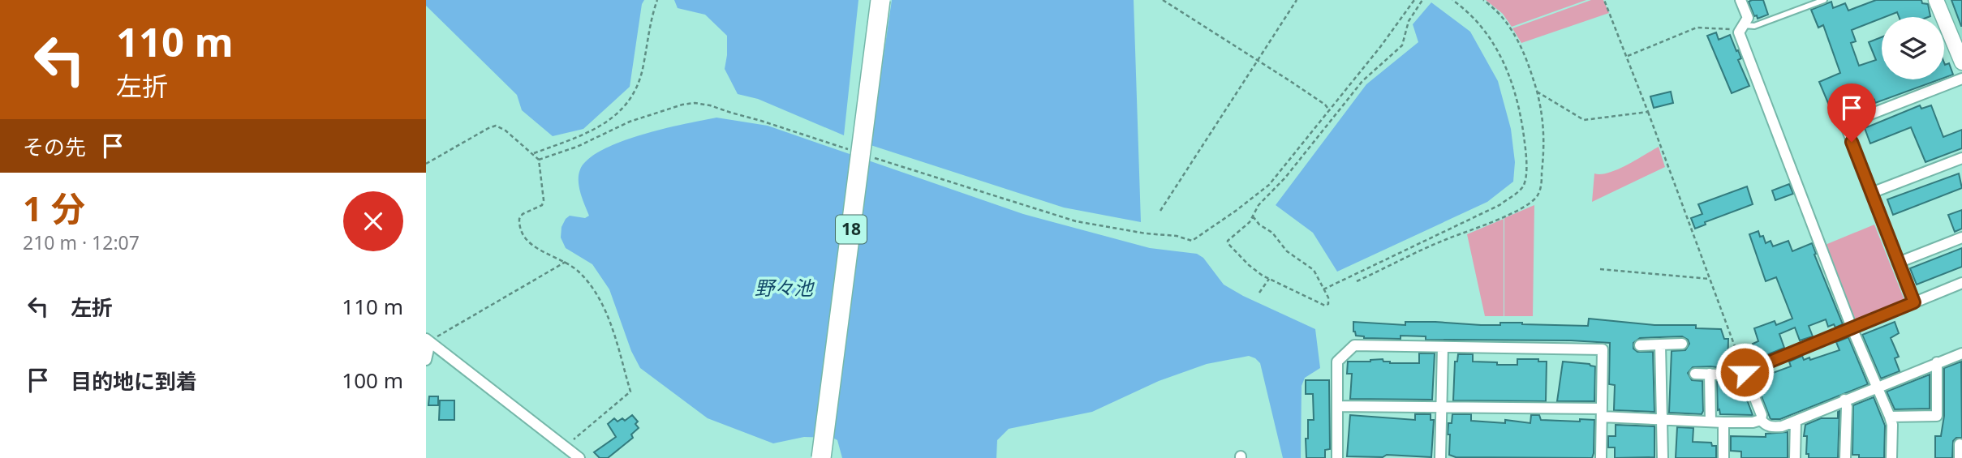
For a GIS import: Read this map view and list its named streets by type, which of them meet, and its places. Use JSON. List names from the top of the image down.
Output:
{
  "streets": {
    "highway": ["18"]
  },
  "water": ["野々池"],
  "page": {
    "turn": ["110 m", "左折"],
    "then": "その先",
    "heading": ["1 分", "210 m · 12:07"],
    "list": [
      {
        "name": "左折",
        "value": "110 m"
      },
      {
        "name": "目的地に到着",
        "value": "100 m"
      }
    ]
  }
}
